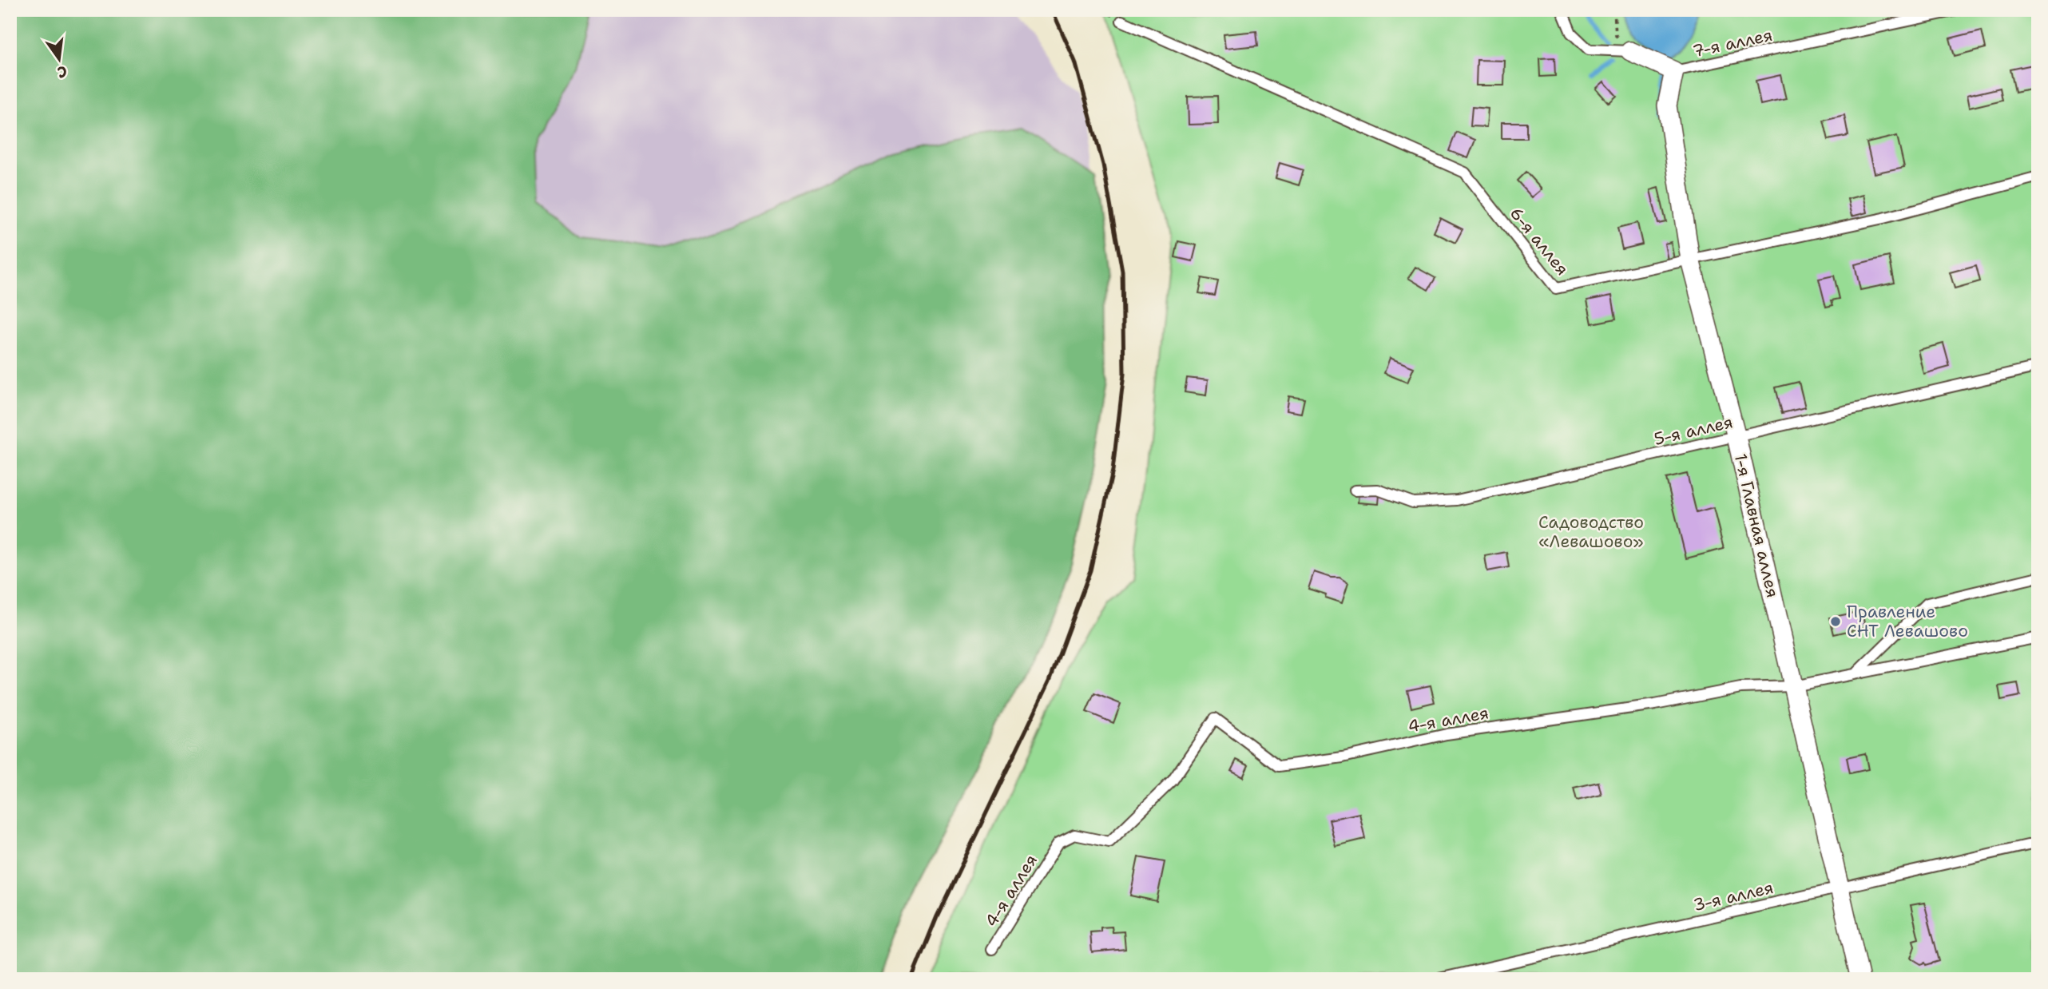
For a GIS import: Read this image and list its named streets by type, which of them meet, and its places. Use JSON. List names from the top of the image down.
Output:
{
  "streets": {
    "street": ["1-я Главная аллея"],
    "lane": [
      "7-я аллея",
      "6-я аллея",
      "5-я аллея",
      "4-я аллея",
      "3-я аллея"
    ]
  },
  "crossings": [
    ["7-я аллея", "1-я Главная аллея"],
    ["6-я аллея", "1-я Главная аллея"],
    ["5-я аллея", "1-я Главная аллея"],
    ["1-я Главная аллея", "4-я аллея"],
    ["1-я Главная аллея", "3-я аллея"]
  ],
  "parks": ["Садоводство «Левашово»"],
  "places": ["Правление СНТ Левашово"],
  "north": "bottom"
}
